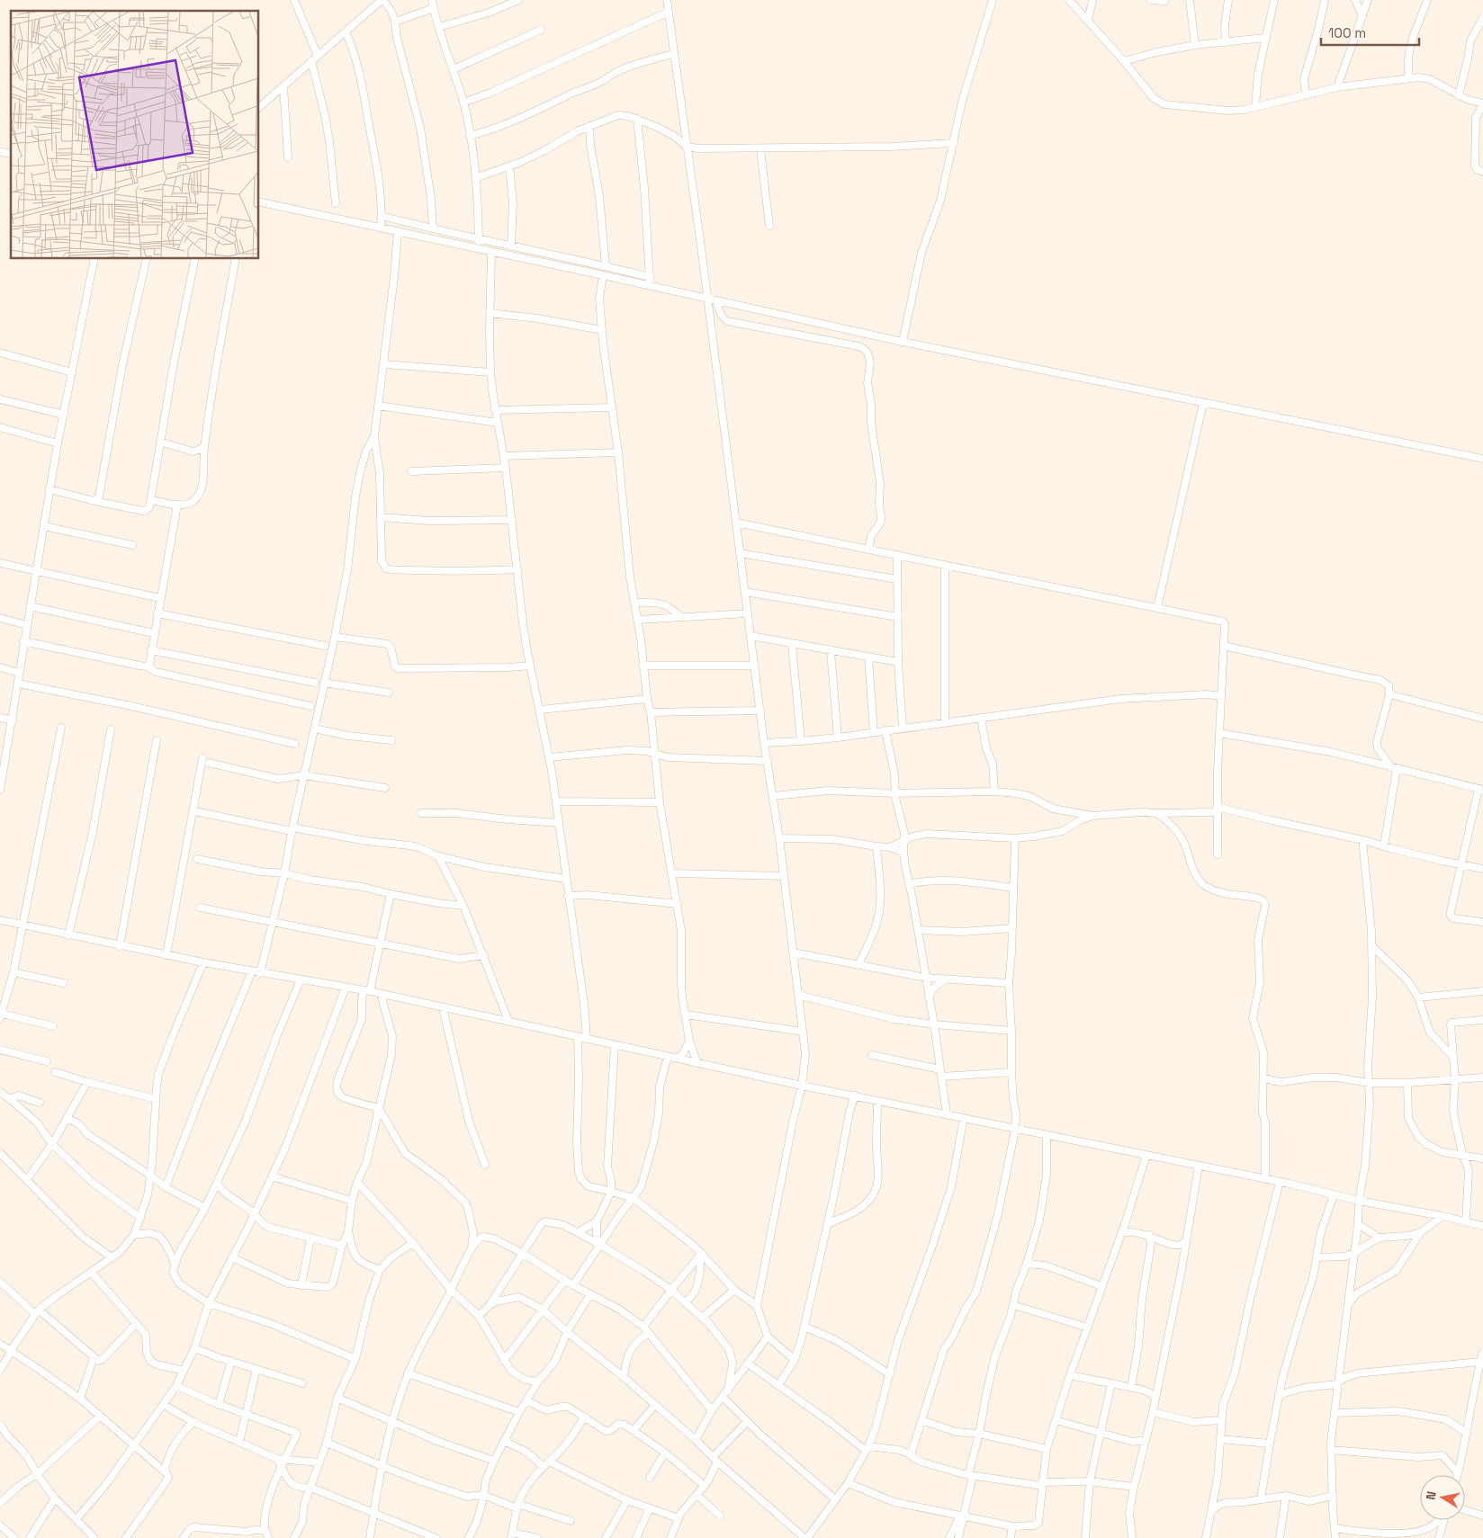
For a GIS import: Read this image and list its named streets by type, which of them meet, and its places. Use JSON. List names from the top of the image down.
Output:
{
  "scale_bar": "100 m",
  "north": "left"
}
